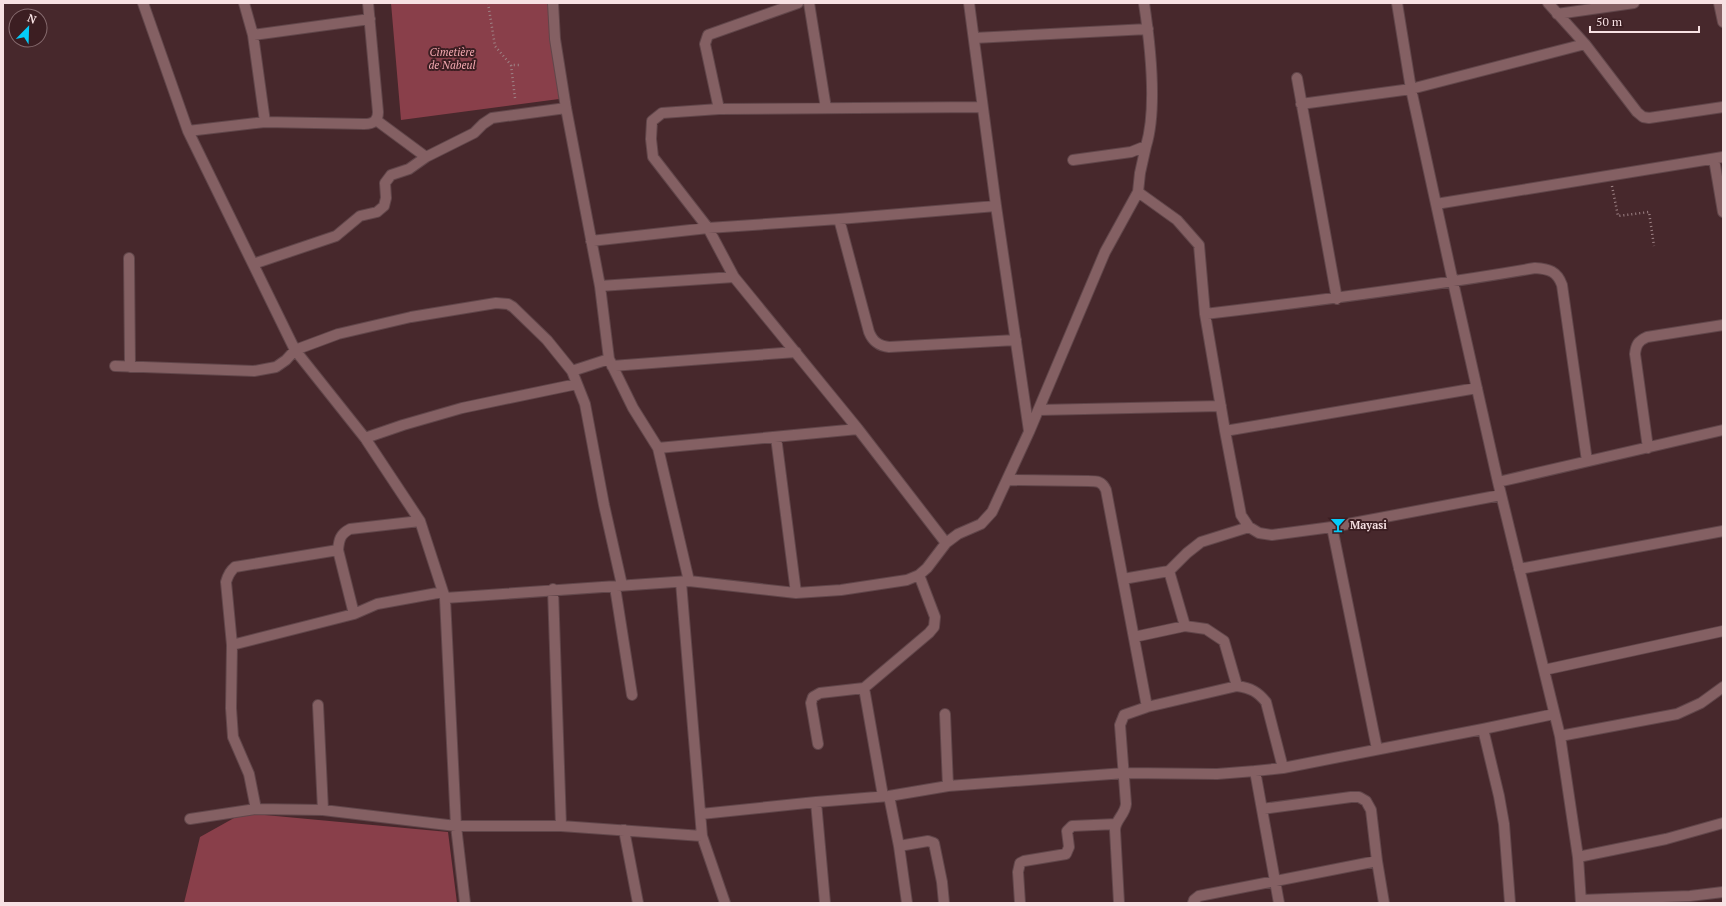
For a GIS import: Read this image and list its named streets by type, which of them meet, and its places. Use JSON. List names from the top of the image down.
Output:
{
  "parks": ["Cimetière de Nabeul"],
  "places": {
    "bar": ["Mayasi"]
  },
  "scale_bar": "50 m",
  "north": "top right"
}
